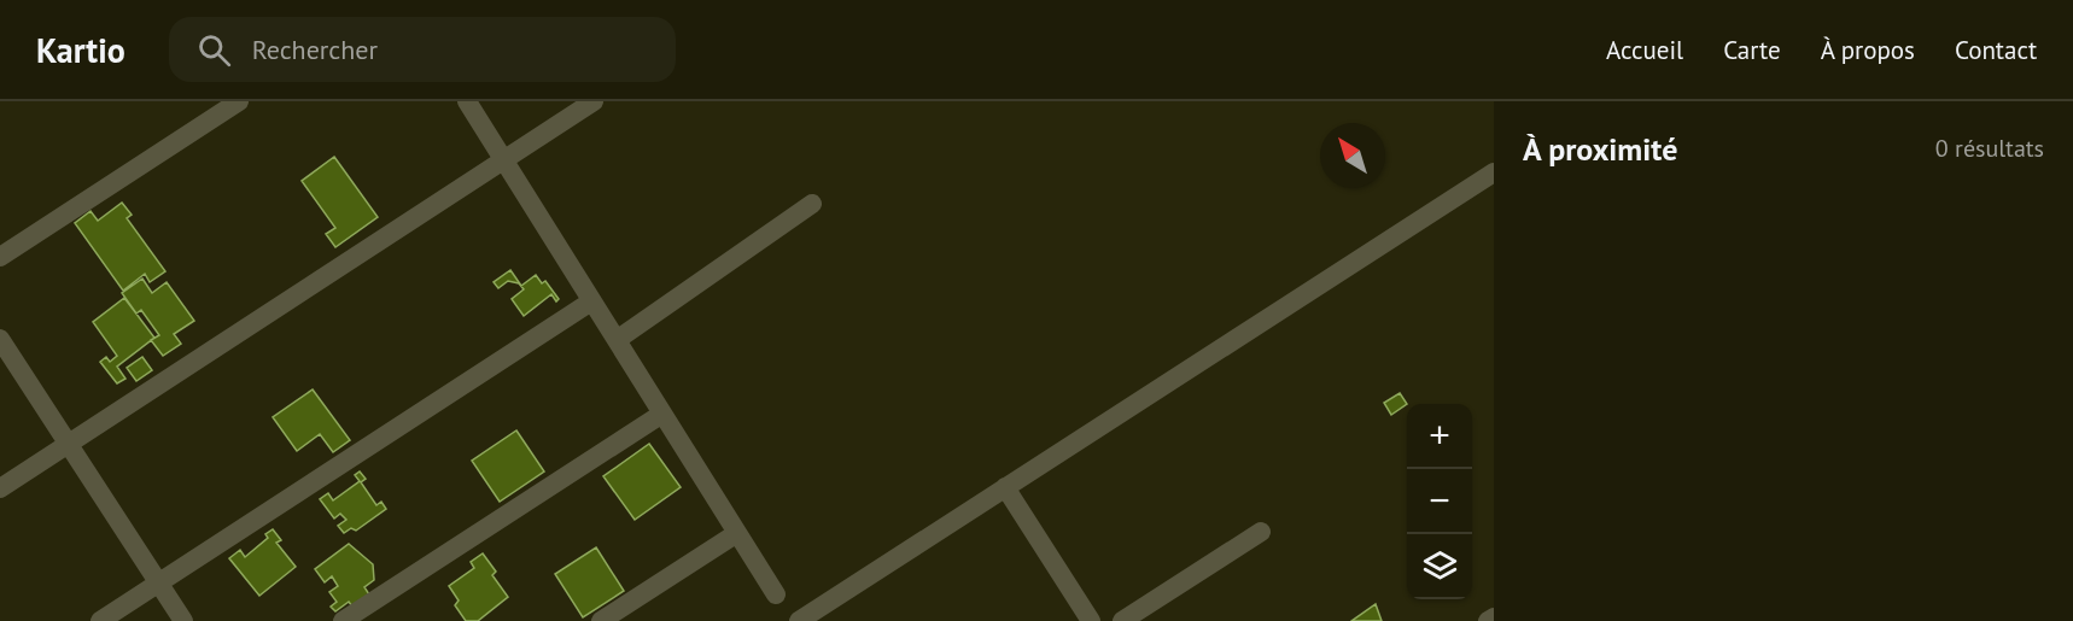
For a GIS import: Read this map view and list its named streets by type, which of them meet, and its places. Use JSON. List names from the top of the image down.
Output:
{
  "north": "top left",
  "page": {
    "header": "Kartio",
    "search": "Rechercher",
    "nav": [
      "Accueil",
      "Carte",
      "À propos",
      "Contact"
    ],
    "heading": ["À proximité", "0 résultats"],
    "map_buttons": ["+", "−"]
  }
}
